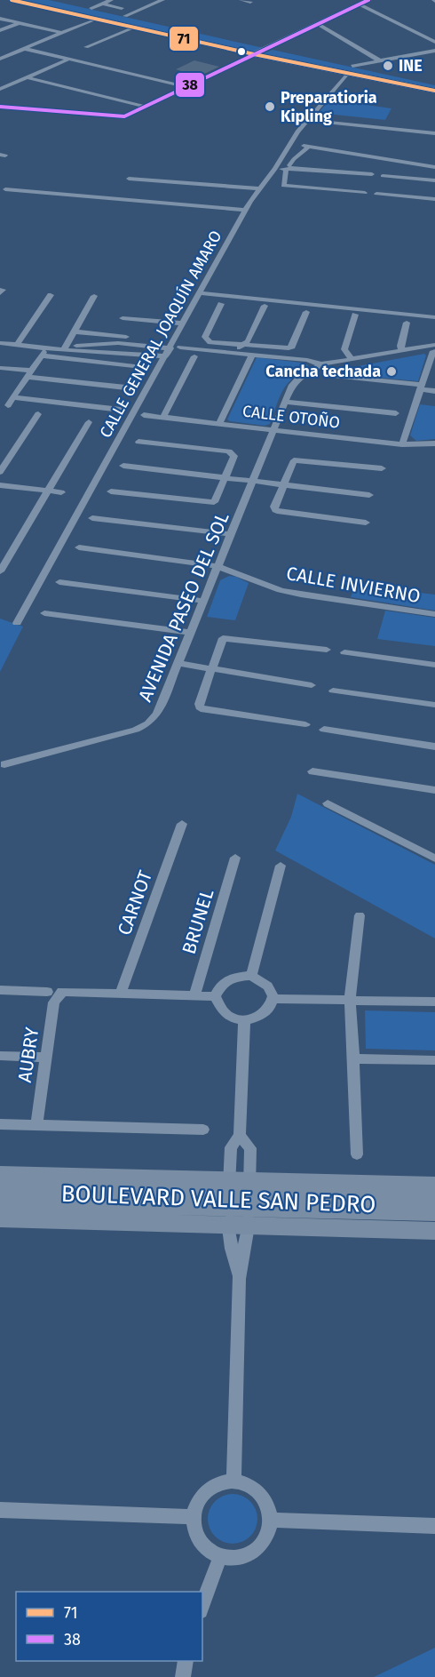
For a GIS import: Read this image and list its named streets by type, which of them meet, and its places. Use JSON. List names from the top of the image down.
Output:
{
  "streets": {
    "main road": ["BOULEVARD VALLE SAN PEDRO"],
    "street": [
      "CALLE GENERAL JOAQUÍN AMARO",
      "CALLE OTOÑO",
      "CALLE INVIERNO",
      "AVENIDA PASEO DEL SOL",
      "CARNOT",
      "BRUNEL",
      "AUBRY"
    ]
  },
  "crossings": [
    ["CALLE OTOÑO", "AVENIDA PASEO DEL SOL"],
    ["CALLE INVIERNO", "AVENIDA PASEO DEL SOL"],
    ["CARNOT", "AUBRY"]
  ],
  "places": ["INE", "Preparatioria Kipling", "Cancha techada"],
  "lines": ["transit line 71", "transit line 38"],
  "legend": ["71", "38"]
}
